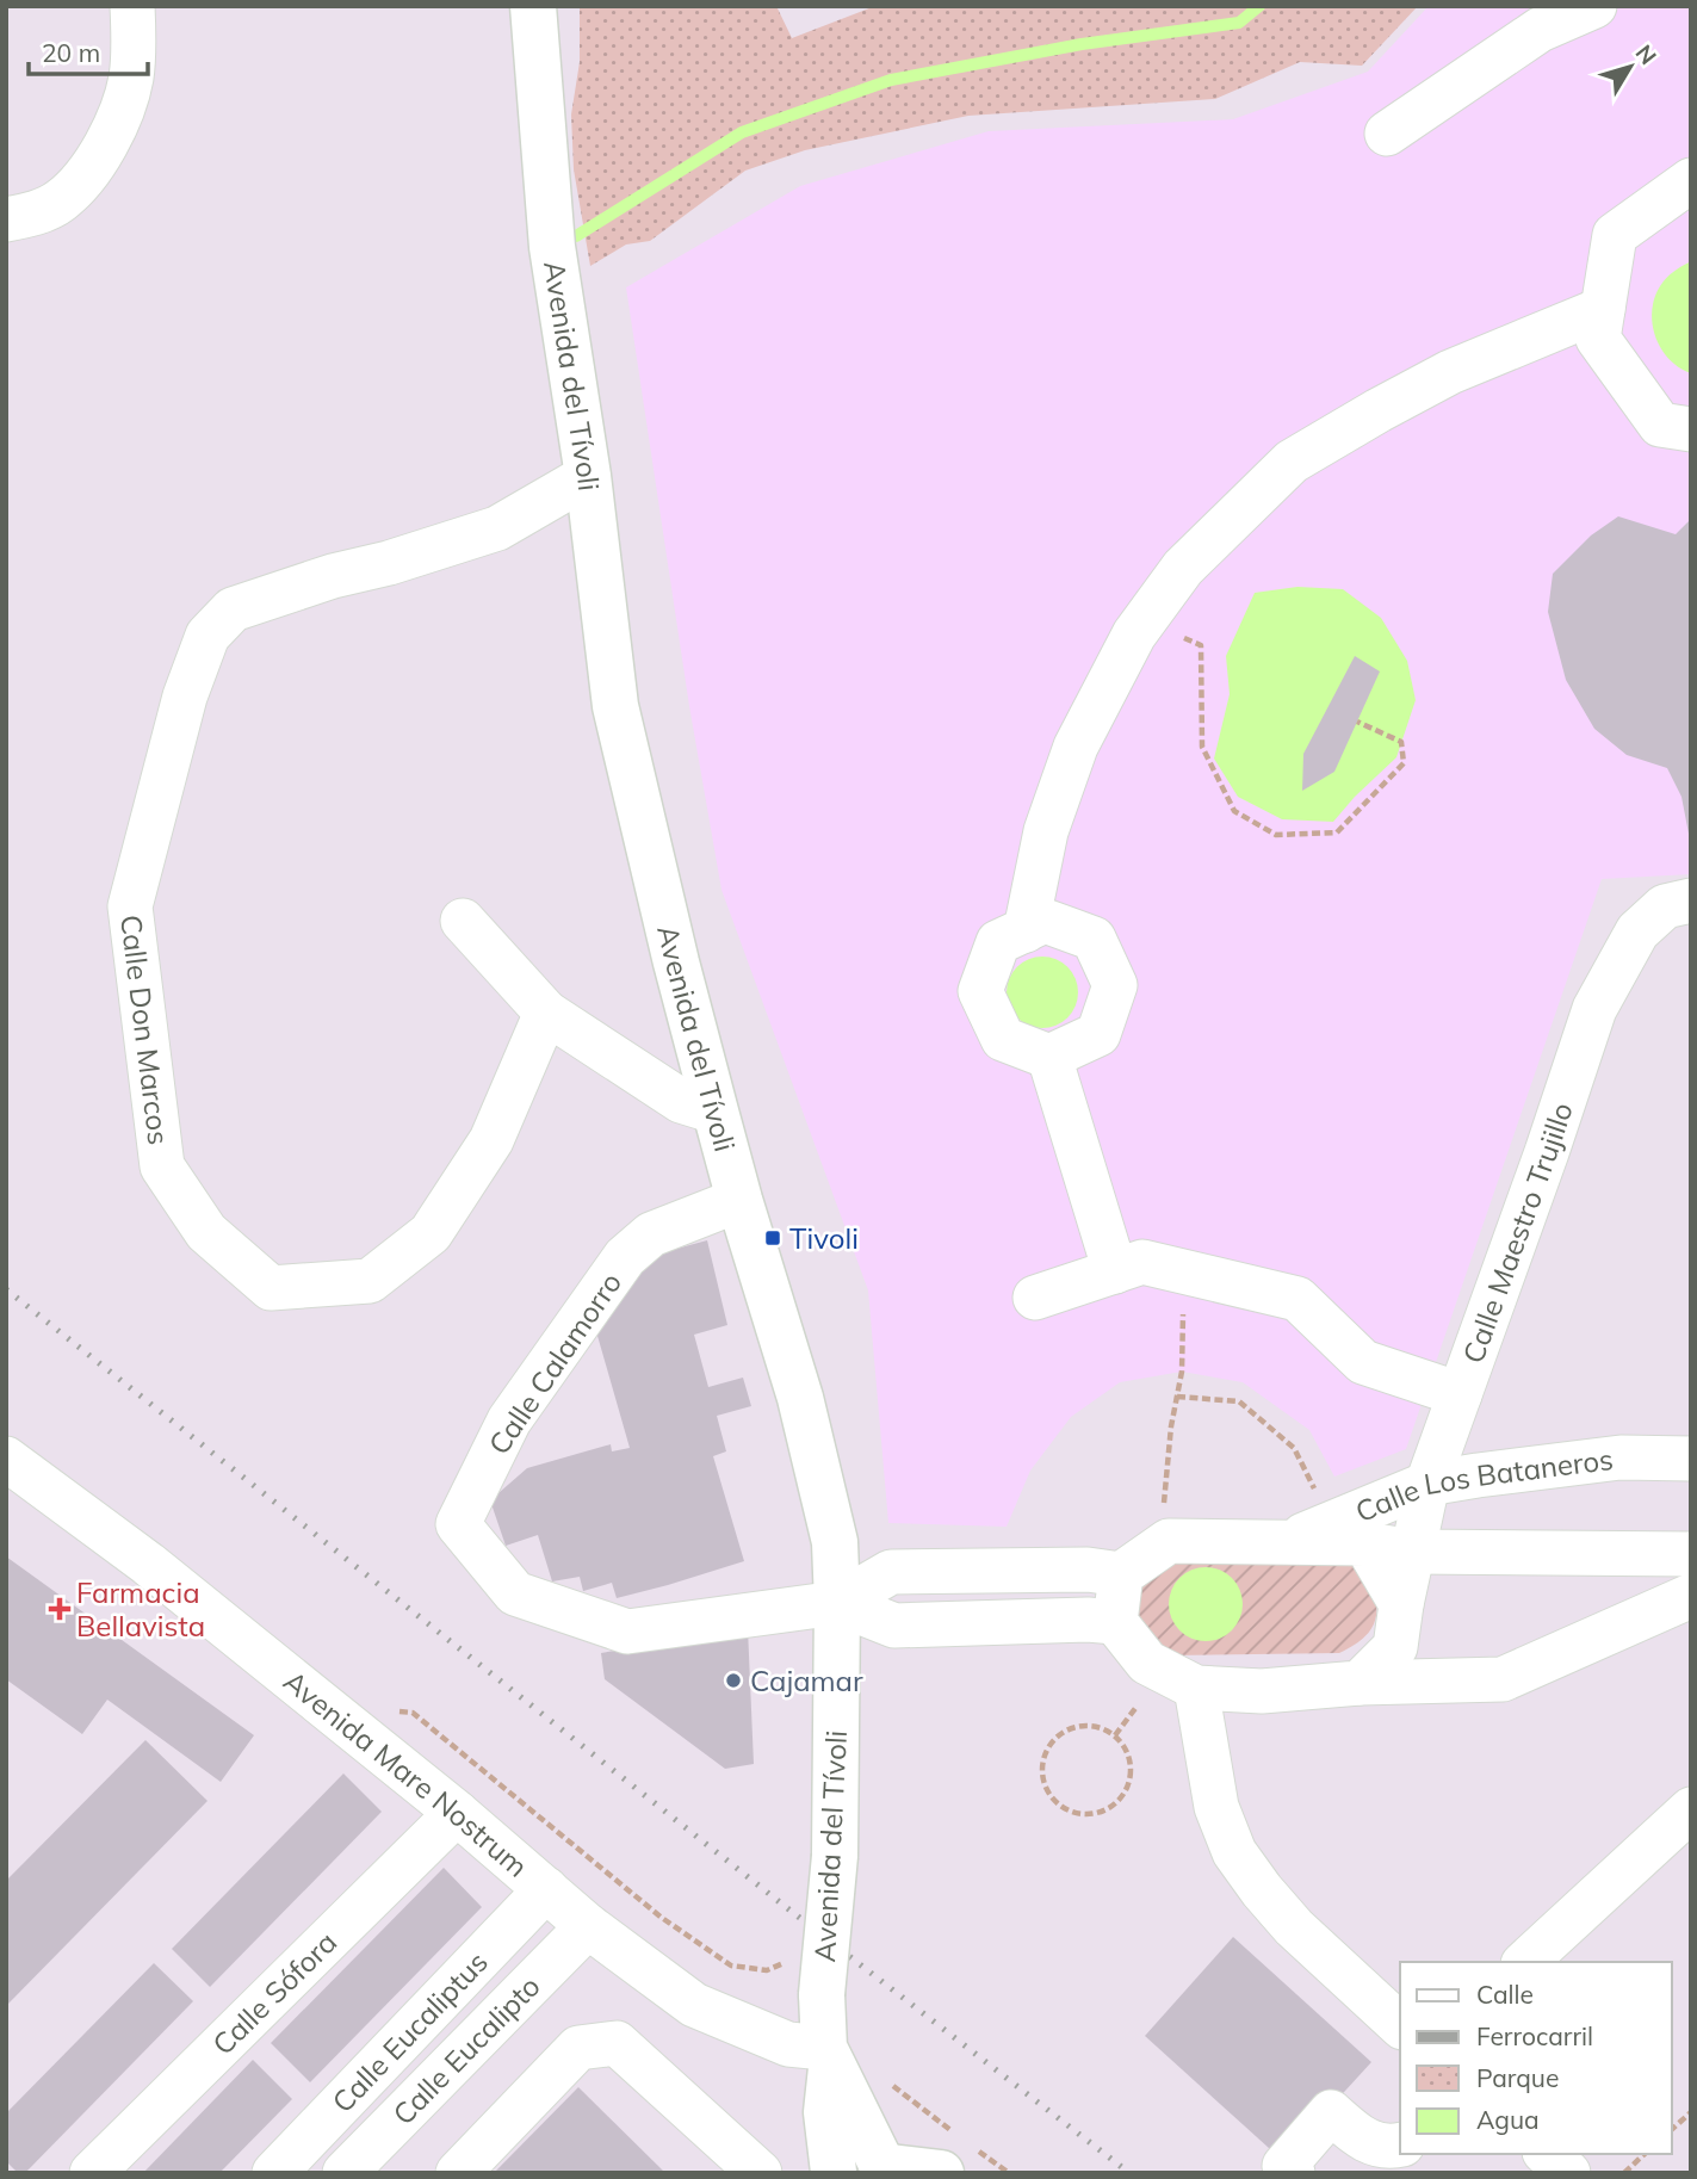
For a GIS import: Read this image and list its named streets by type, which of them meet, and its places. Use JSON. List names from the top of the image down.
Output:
{
  "streets": {
    "main road": ["Avenida del Tívoli"],
    "street": [
      "Calle Don Marcos",
      "Calle Maestro Trujillo",
      "Calle Calamorro",
      "Calle Los Bataneros",
      "Avenida Mare Nostrum",
      "Calle Sófora",
      "Calle Eucaliptus",
      "Calle Eucalipto"
    ]
  },
  "crossings": [
    ["Avenida del Tívoli", "Calle Don Marcos"],
    ["Avenida del Tívoli", "Calle Calamorro"],
    ["Avenida del Tívoli", "Avenida Mare Nostrum"],
    ["Calle Maestro Trujillo", "Calle Los Bataneros"],
    ["Avenida Mare Nostrum", "Calle Sófora"],
    ["Avenida Mare Nostrum", "Calle Eucaliptus"],
    ["Avenida Mare Nostrum", "Calle Eucalipto"]
  ],
  "places": {
    "transit": ["Tivoli"],
    "health": ["Farmacia Bellavista"],
    "other": ["Cajamar"]
  },
  "legend": [
    "Calle",
    "Ferrocarril",
    "Parque",
    "Agua"
  ],
  "scale_bar": "20 m",
  "north": "top right"
}
